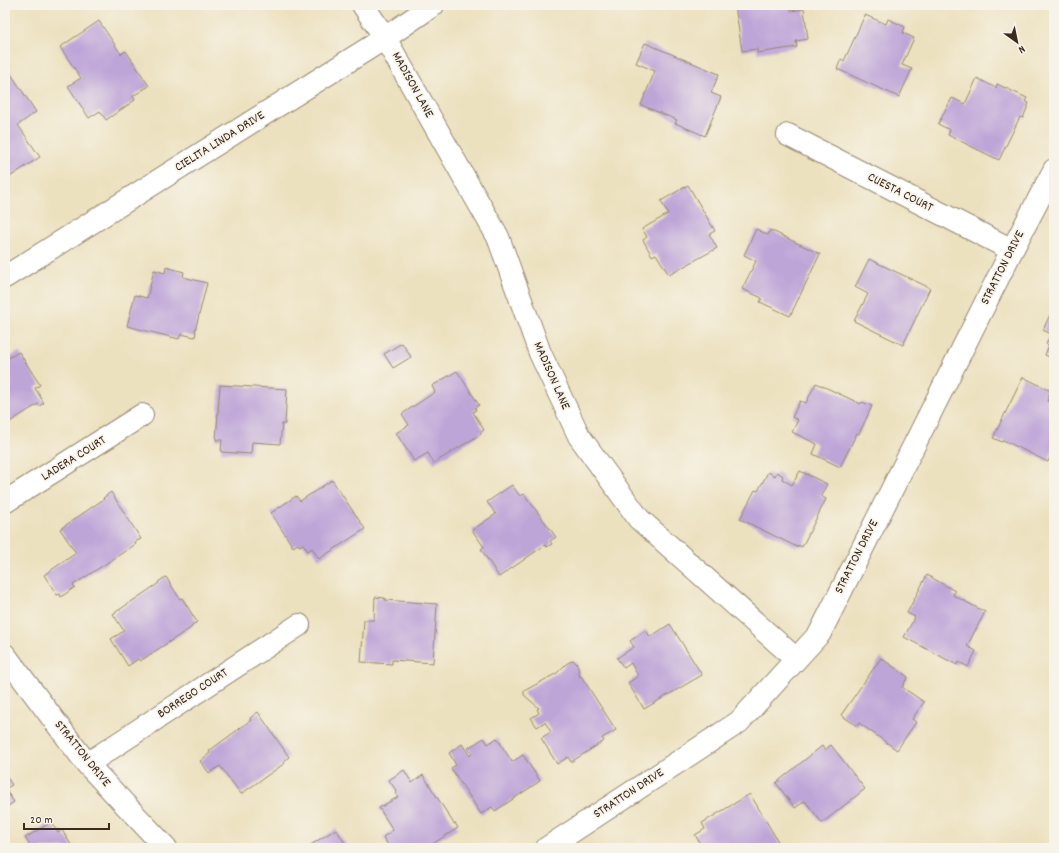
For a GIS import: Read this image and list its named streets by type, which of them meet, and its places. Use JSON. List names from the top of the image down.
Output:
{
  "streets": {
    "street": [
      "MADISON LANE",
      "CIELITA LINDA DRIVE",
      "CUESTA COURT",
      "STRATTON DRIVE",
      "LADERA COURT",
      "BORREGO COURT"
    ]
  },
  "crossings": [
    ["MADISON LANE", "CIELITA LINDA DRIVE"],
    ["MADISON LANE", "STRATTON DRIVE"],
    ["CUESTA COURT", "STRATTON DRIVE"],
    ["STRATTON DRIVE", "BORREGO COURT"]
  ],
  "scale_bar": "20 m",
  "north": "bottom right"
}
